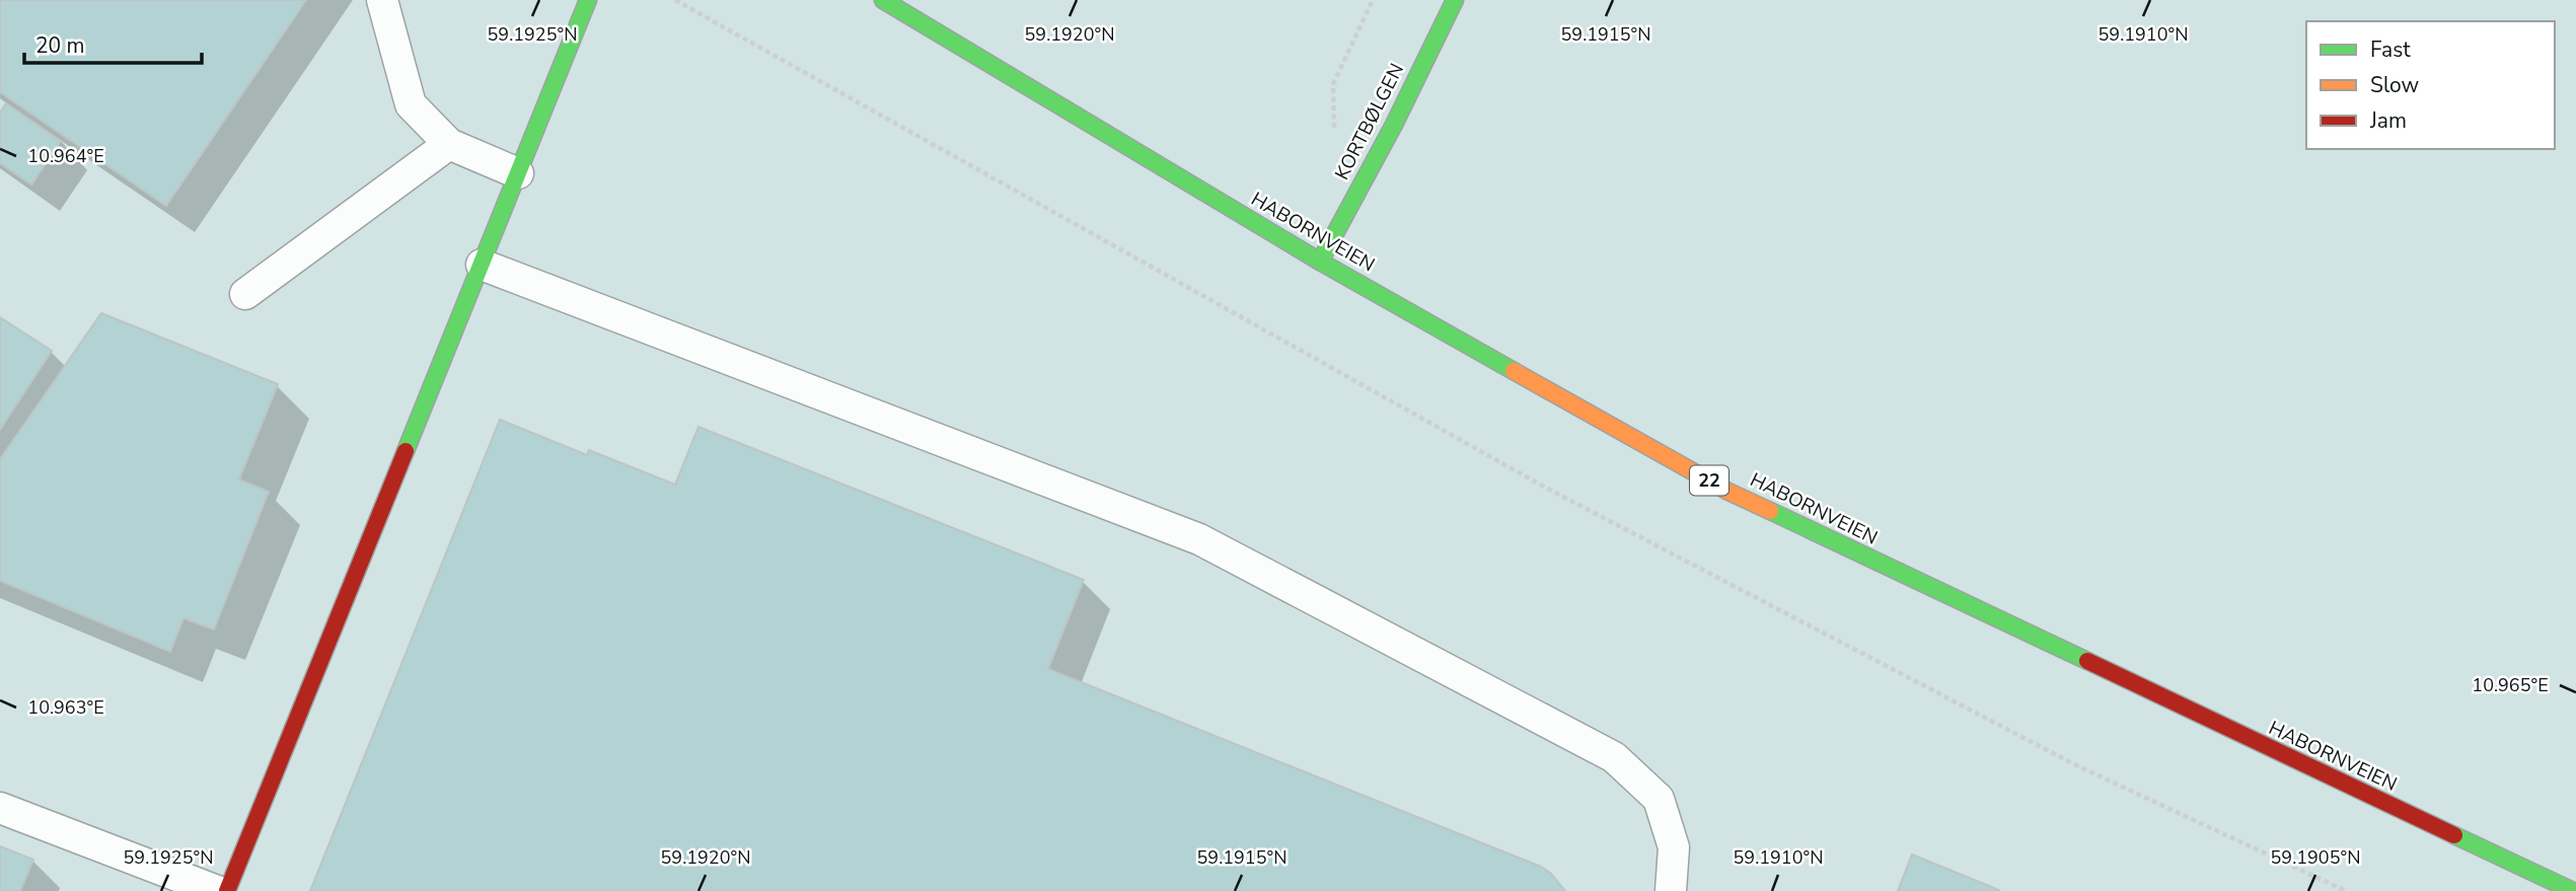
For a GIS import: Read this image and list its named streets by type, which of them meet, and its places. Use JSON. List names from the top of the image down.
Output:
{
  "streets": {
    "main road": ["KORTBØLGEN", "HABORNVEIEN", "22"]
  },
  "crossings": [
    ["KORTBØLGEN", "HABORNVEIEN"]
  ],
  "legend": ["Fast", "Slow", "Jam"],
  "scale_bar": "20 m",
  "coordinates": [
    "59.1925°N",
    "59.1920°N",
    "59.1915°N",
    "59.1910°N",
    "10.964°E",
    "10.965°E",
    "10.963°E",
    "59.1905°N"
  ]
}
